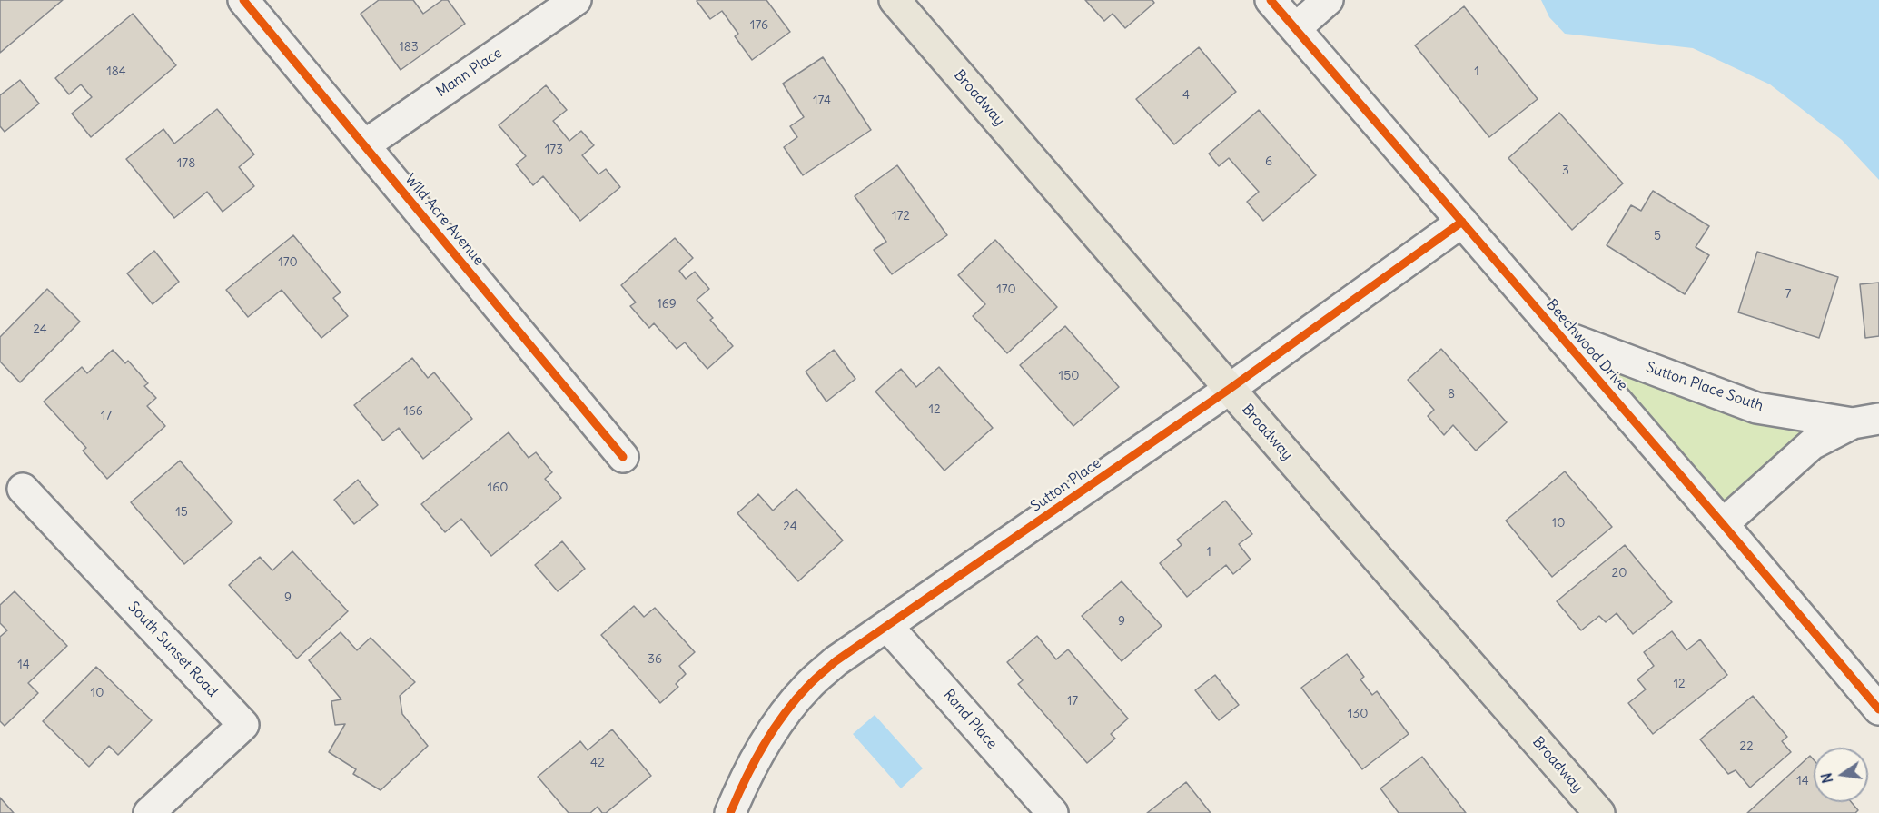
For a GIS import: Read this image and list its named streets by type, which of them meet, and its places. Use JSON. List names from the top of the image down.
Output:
{
  "streets": {
    "main road": ["Broadway"],
    "street": [
      "Mann Place",
      "Wild Acre Avenue",
      "Beechwood Drive",
      "Sutton Place South",
      "Sutton Place",
      "South Sunset Road",
      "Rand Place"
    ]
  },
  "crossings": [
    ["Mann Place", "Wild Acre Avenue"],
    ["Broadway", "Sutton Place"],
    ["Beechwood Drive", "Sutton Place South"],
    ["Beechwood Drive", "Sutton Place"],
    ["Sutton Place", "Rand Place"]
  ],
  "house_numbers": [
    "176",
    "183",
    "184",
    "1",
    "4",
    "174",
    "173",
    "6",
    "178",
    "3",
    "172",
    "5",
    "170",
    "170",
    "7",
    "169",
    "24",
    "150",
    "8",
    "12",
    "166",
    "17",
    "160",
    "15",
    "10",
    "24",
    "1",
    "20",
    "9",
    "9",
    "36",
    "14",
    "12",
    "10",
    "17",
    "130",
    "22",
    "42",
    "14"
  ],
  "north": "left"
}
